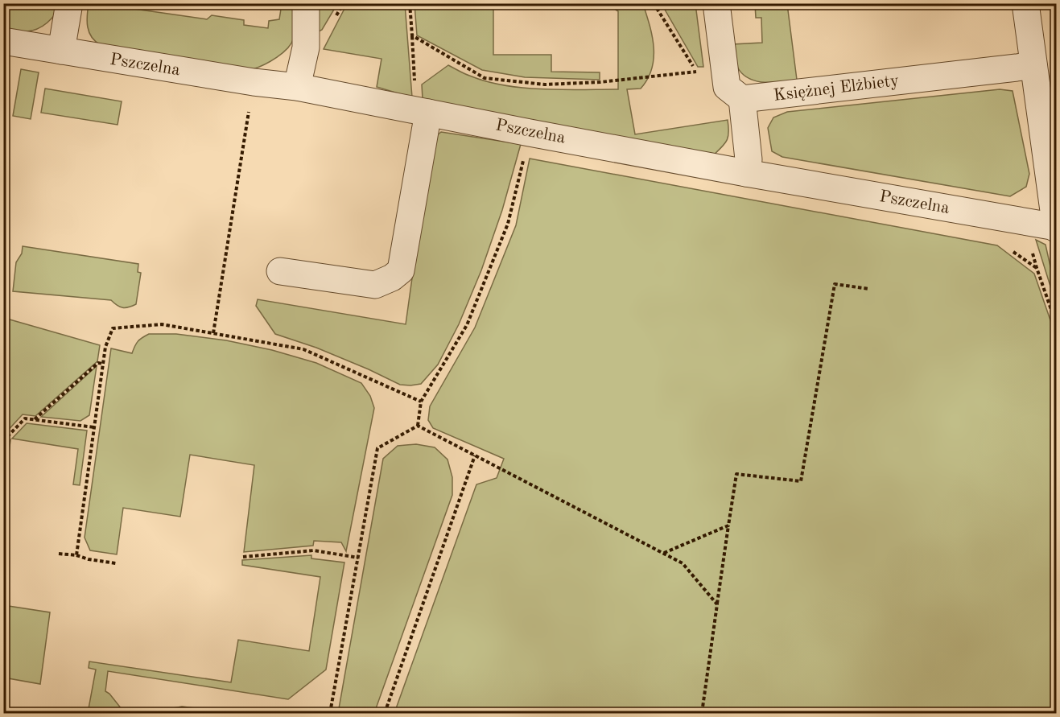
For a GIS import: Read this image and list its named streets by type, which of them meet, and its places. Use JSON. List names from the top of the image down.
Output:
{
  "streets": {
    "street": ["Pszczelna", "Księżnej Elżbiety"]
  }
}
